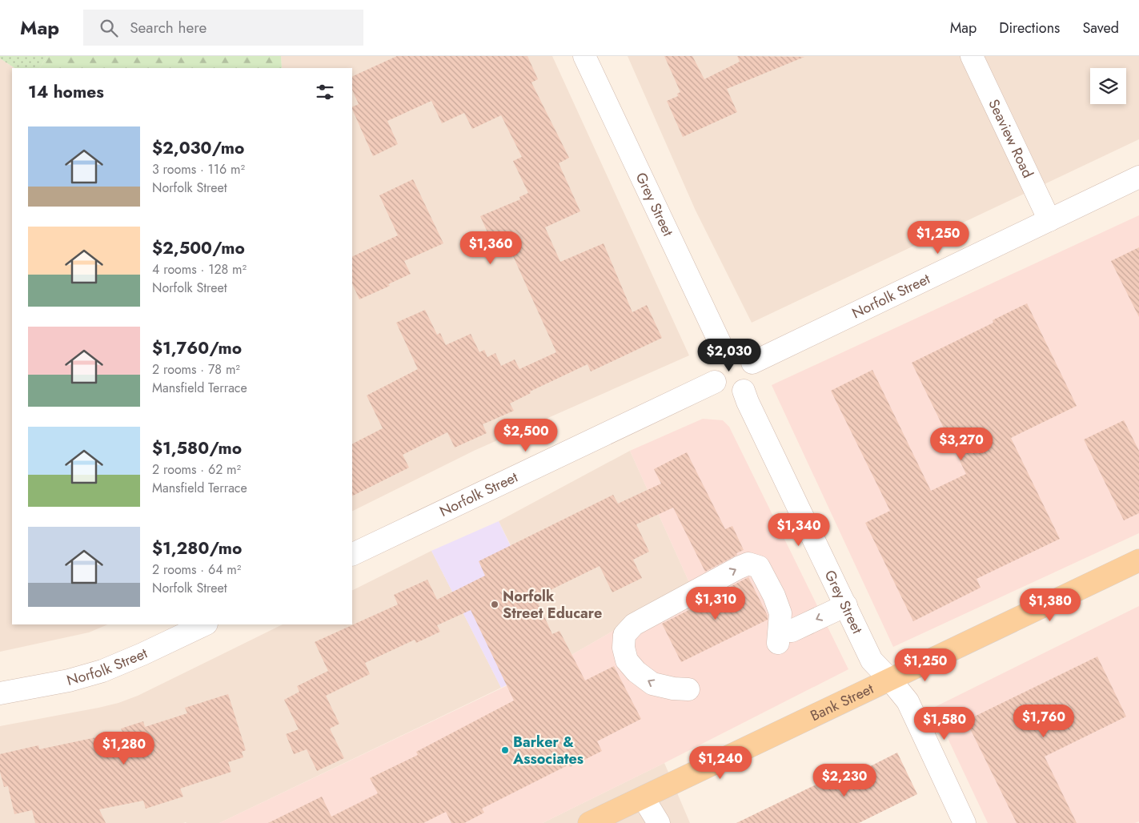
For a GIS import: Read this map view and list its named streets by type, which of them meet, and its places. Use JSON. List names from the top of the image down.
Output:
{
  "streets": {
    "main road": ["Bank Street"],
    "street": ["Seaview Road", "Grey Street", "Norfolk Street"]
  },
  "crossings": [
    ["Seaview Road", "Norfolk Street"],
    ["Grey Street", "Norfolk Street"],
    ["Grey Street", "Bank Street"]
  ],
  "places": ["Norfolk Street Educare", "Barker & Associates"],
  "page": {
    "header": "Map",
    "search": "Search here",
    "nav": ["Map", "Directions", "Saved"],
    "heading": "14 homes",
    "list": [
      {
        "name": "$2,030/mo",
        "note": "3 rooms · 116 m² · Norfolk Street"
      },
      {
        "name": "$2,500/mo",
        "note": "4 rooms · 128 m² · Norfolk Street"
      },
      {
        "name": "$1,760/mo",
        "note": "2 rooms · 78 m² · Mansfield Terrace"
      },
      {
        "name": "$1,580/mo",
        "note": "2 rooms · 62 m² · Mansfield Terrace"
      },
      {
        "name": "$1,280/mo",
        "note": "2 rooms · 64 m² · Norfolk Street"
      }
    ],
    "price": [
      "$1,250",
      "$1,360",
      "$2,030",
      "$2,500",
      "$3,270",
      "$1,340",
      "$1,310",
      "$1,380",
      "$1,250",
      "$1,760",
      "$1,580",
      "$1,280",
      "$1,240",
      "$2,230"
    ]
  }
}
